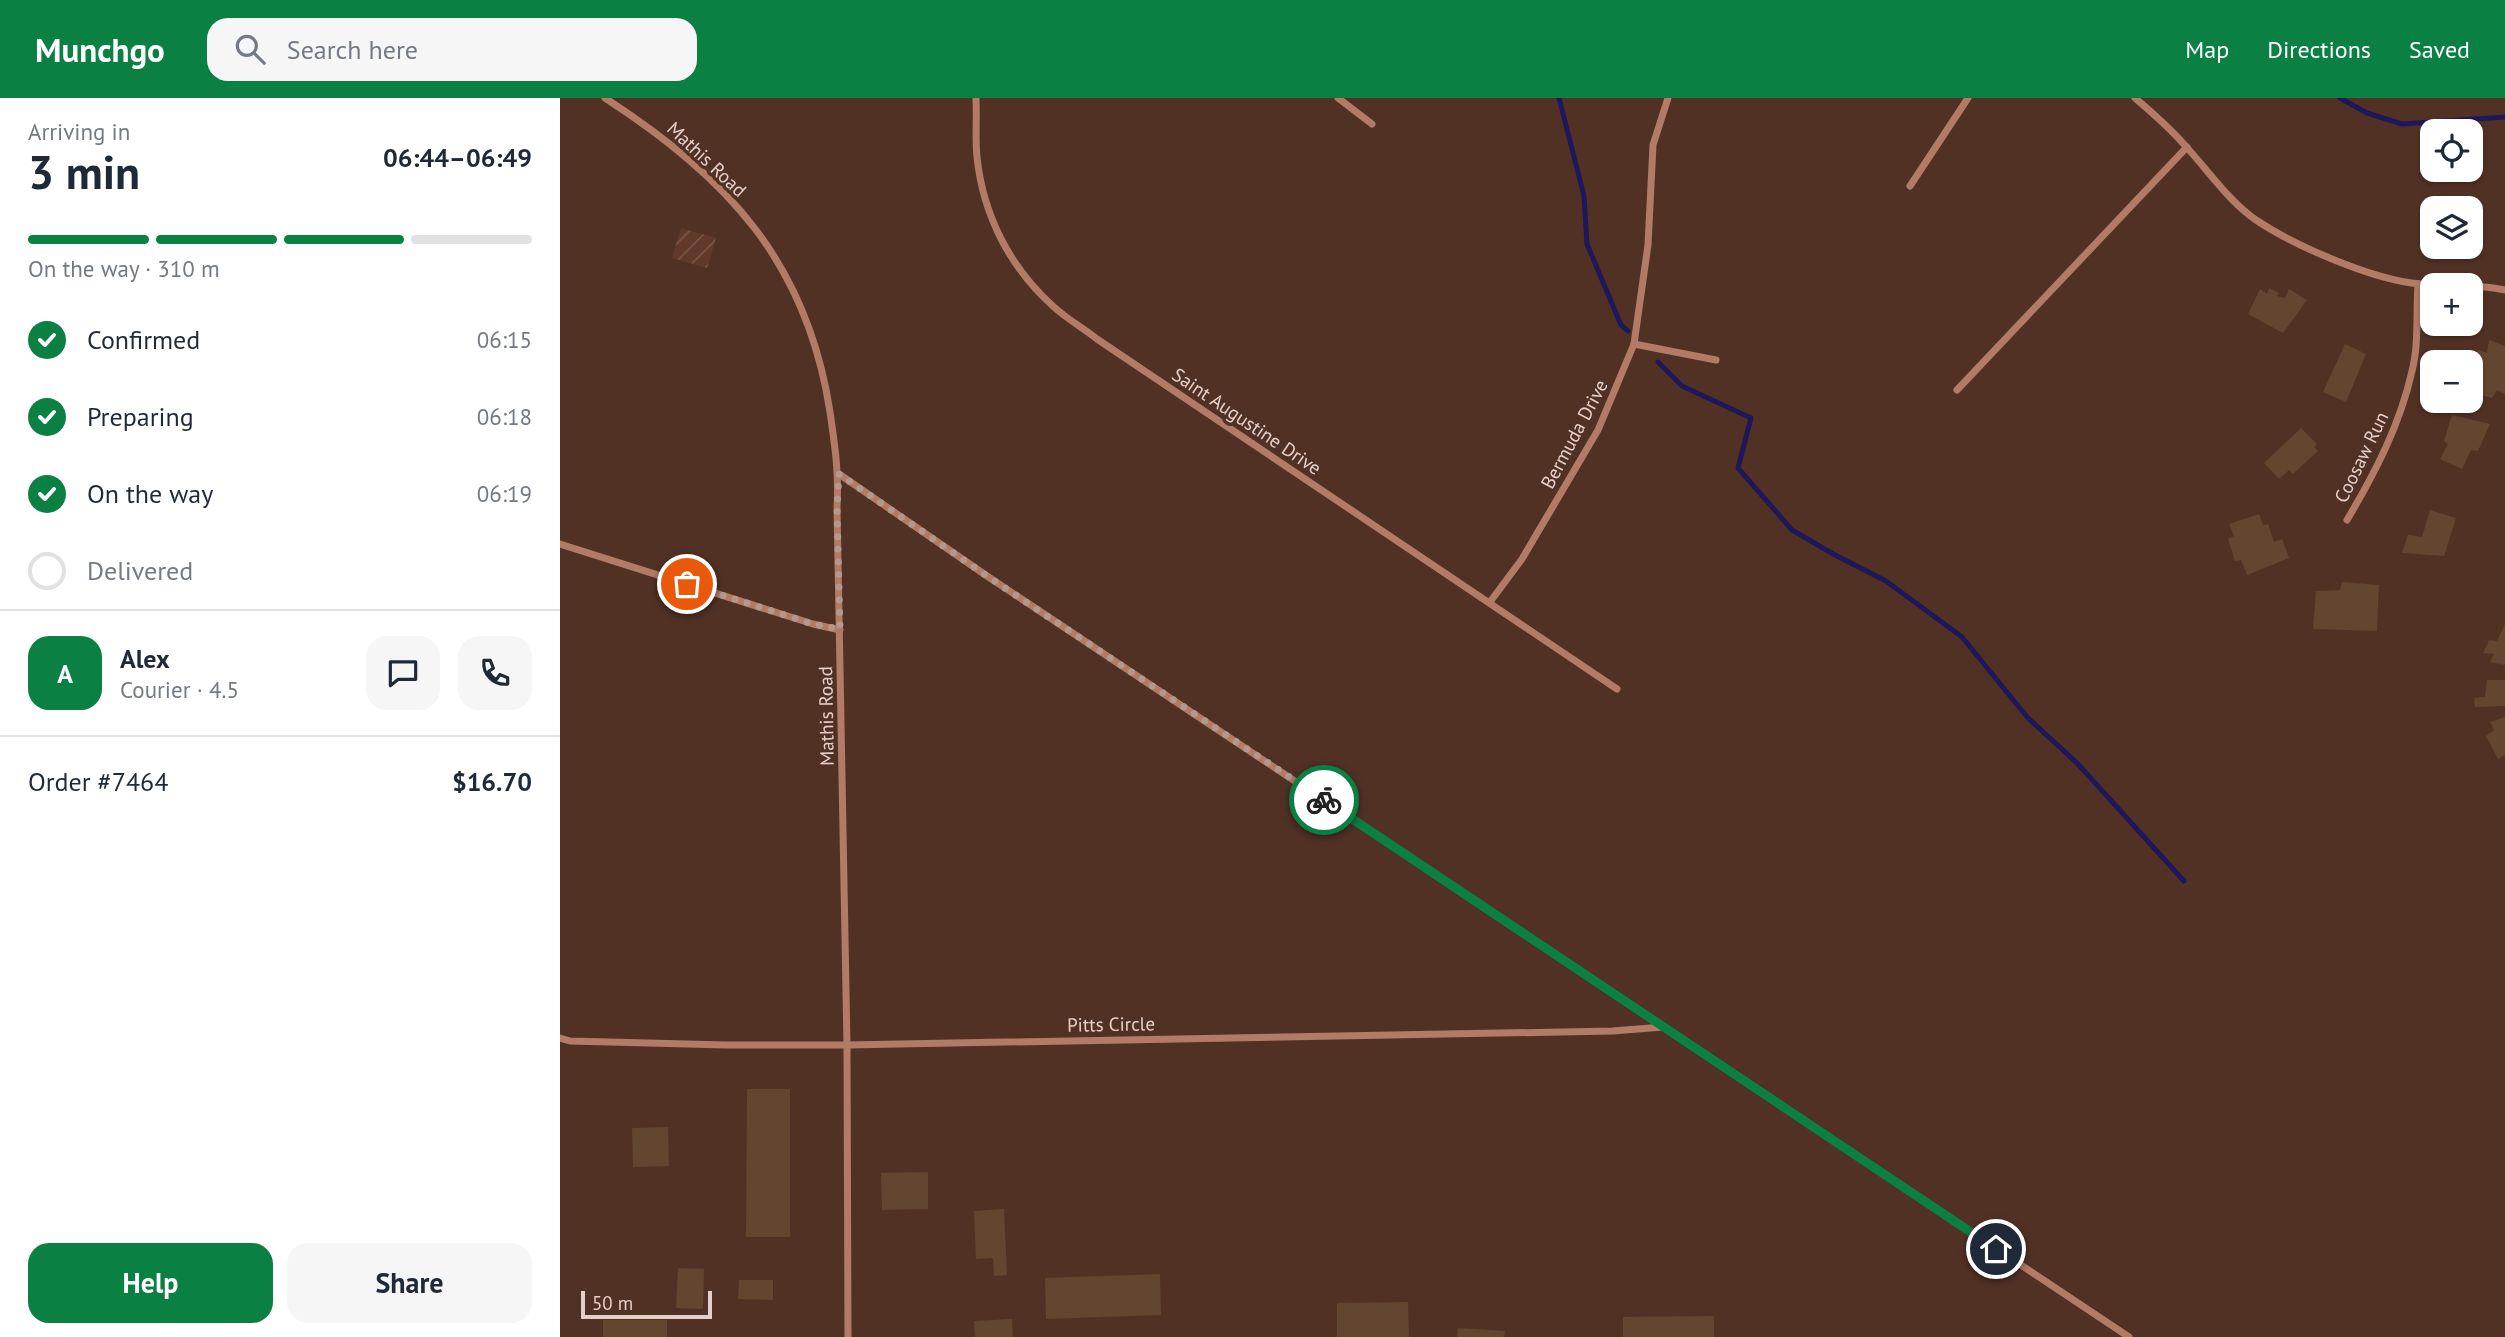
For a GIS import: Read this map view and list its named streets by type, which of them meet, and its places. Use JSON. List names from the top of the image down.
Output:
{
  "streets": {
    "street": [
      "Mathis Road",
      "Saint Augustine Drive",
      "Bermuda Drive",
      "Coosaw Run",
      "Pitts Circle"
    ]
  },
  "crossings": [
    ["Mathis Road", "Pitts Circle"],
    ["Saint Augustine Drive", "Bermuda Drive"]
  ],
  "scale_bar": "50 m",
  "page": {
    "header": "Munchgo",
    "search": "Search here",
    "nav": ["Map", "Directions", "Saved"],
    "heading": ["3 min", "Arriving in", "06:44–06:49"],
    "panel": [
      "Alex",
      "Courier · 4.5",
      "Order #7464",
      "$16.70"
    ],
    "map_buttons": ["+", "−"],
    "bar": "On the way · 310 m",
    "list": [
      ["Confirmed", "06:15"],
      ["Preparing", "06:18"],
      ["On the way", "06:19"],
      "Delivered"
    ],
    "round": "A",
    "buttons": ["Help", "Share"],
    "scale": "50 m"
  }
}
